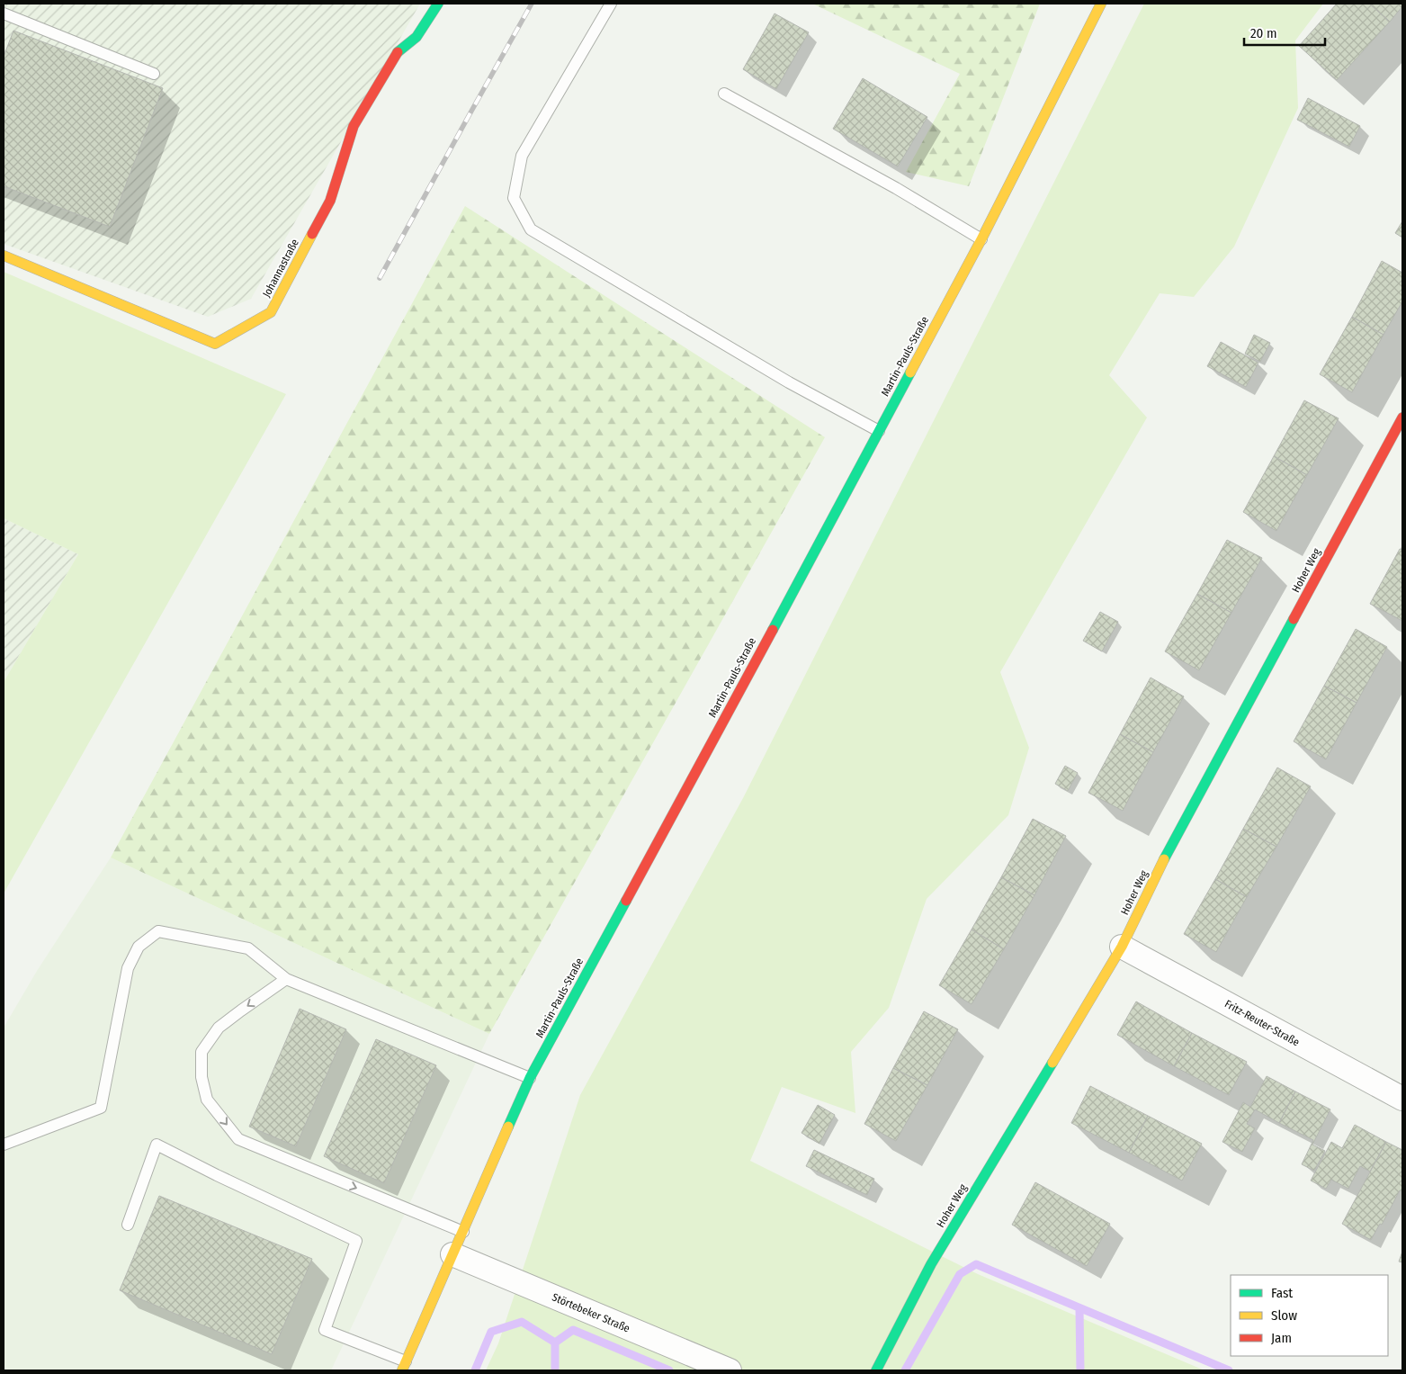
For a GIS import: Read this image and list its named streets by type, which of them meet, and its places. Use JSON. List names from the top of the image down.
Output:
{
  "streets": {
    "street": [
      "Johannastraße",
      "Martin-Pauls-Straße",
      "Hoher Weg",
      "Fritz-Reuter-Straße",
      "Störtebeker Straße"
    ]
  },
  "crossings": [
    ["Martin-Pauls-Straße", "Störtebeker Straße"],
    ["Hoher Weg", "Fritz-Reuter-Straße"]
  ],
  "legend": ["Fast", "Slow", "Jam"],
  "scale_bar": "20 m"
}
